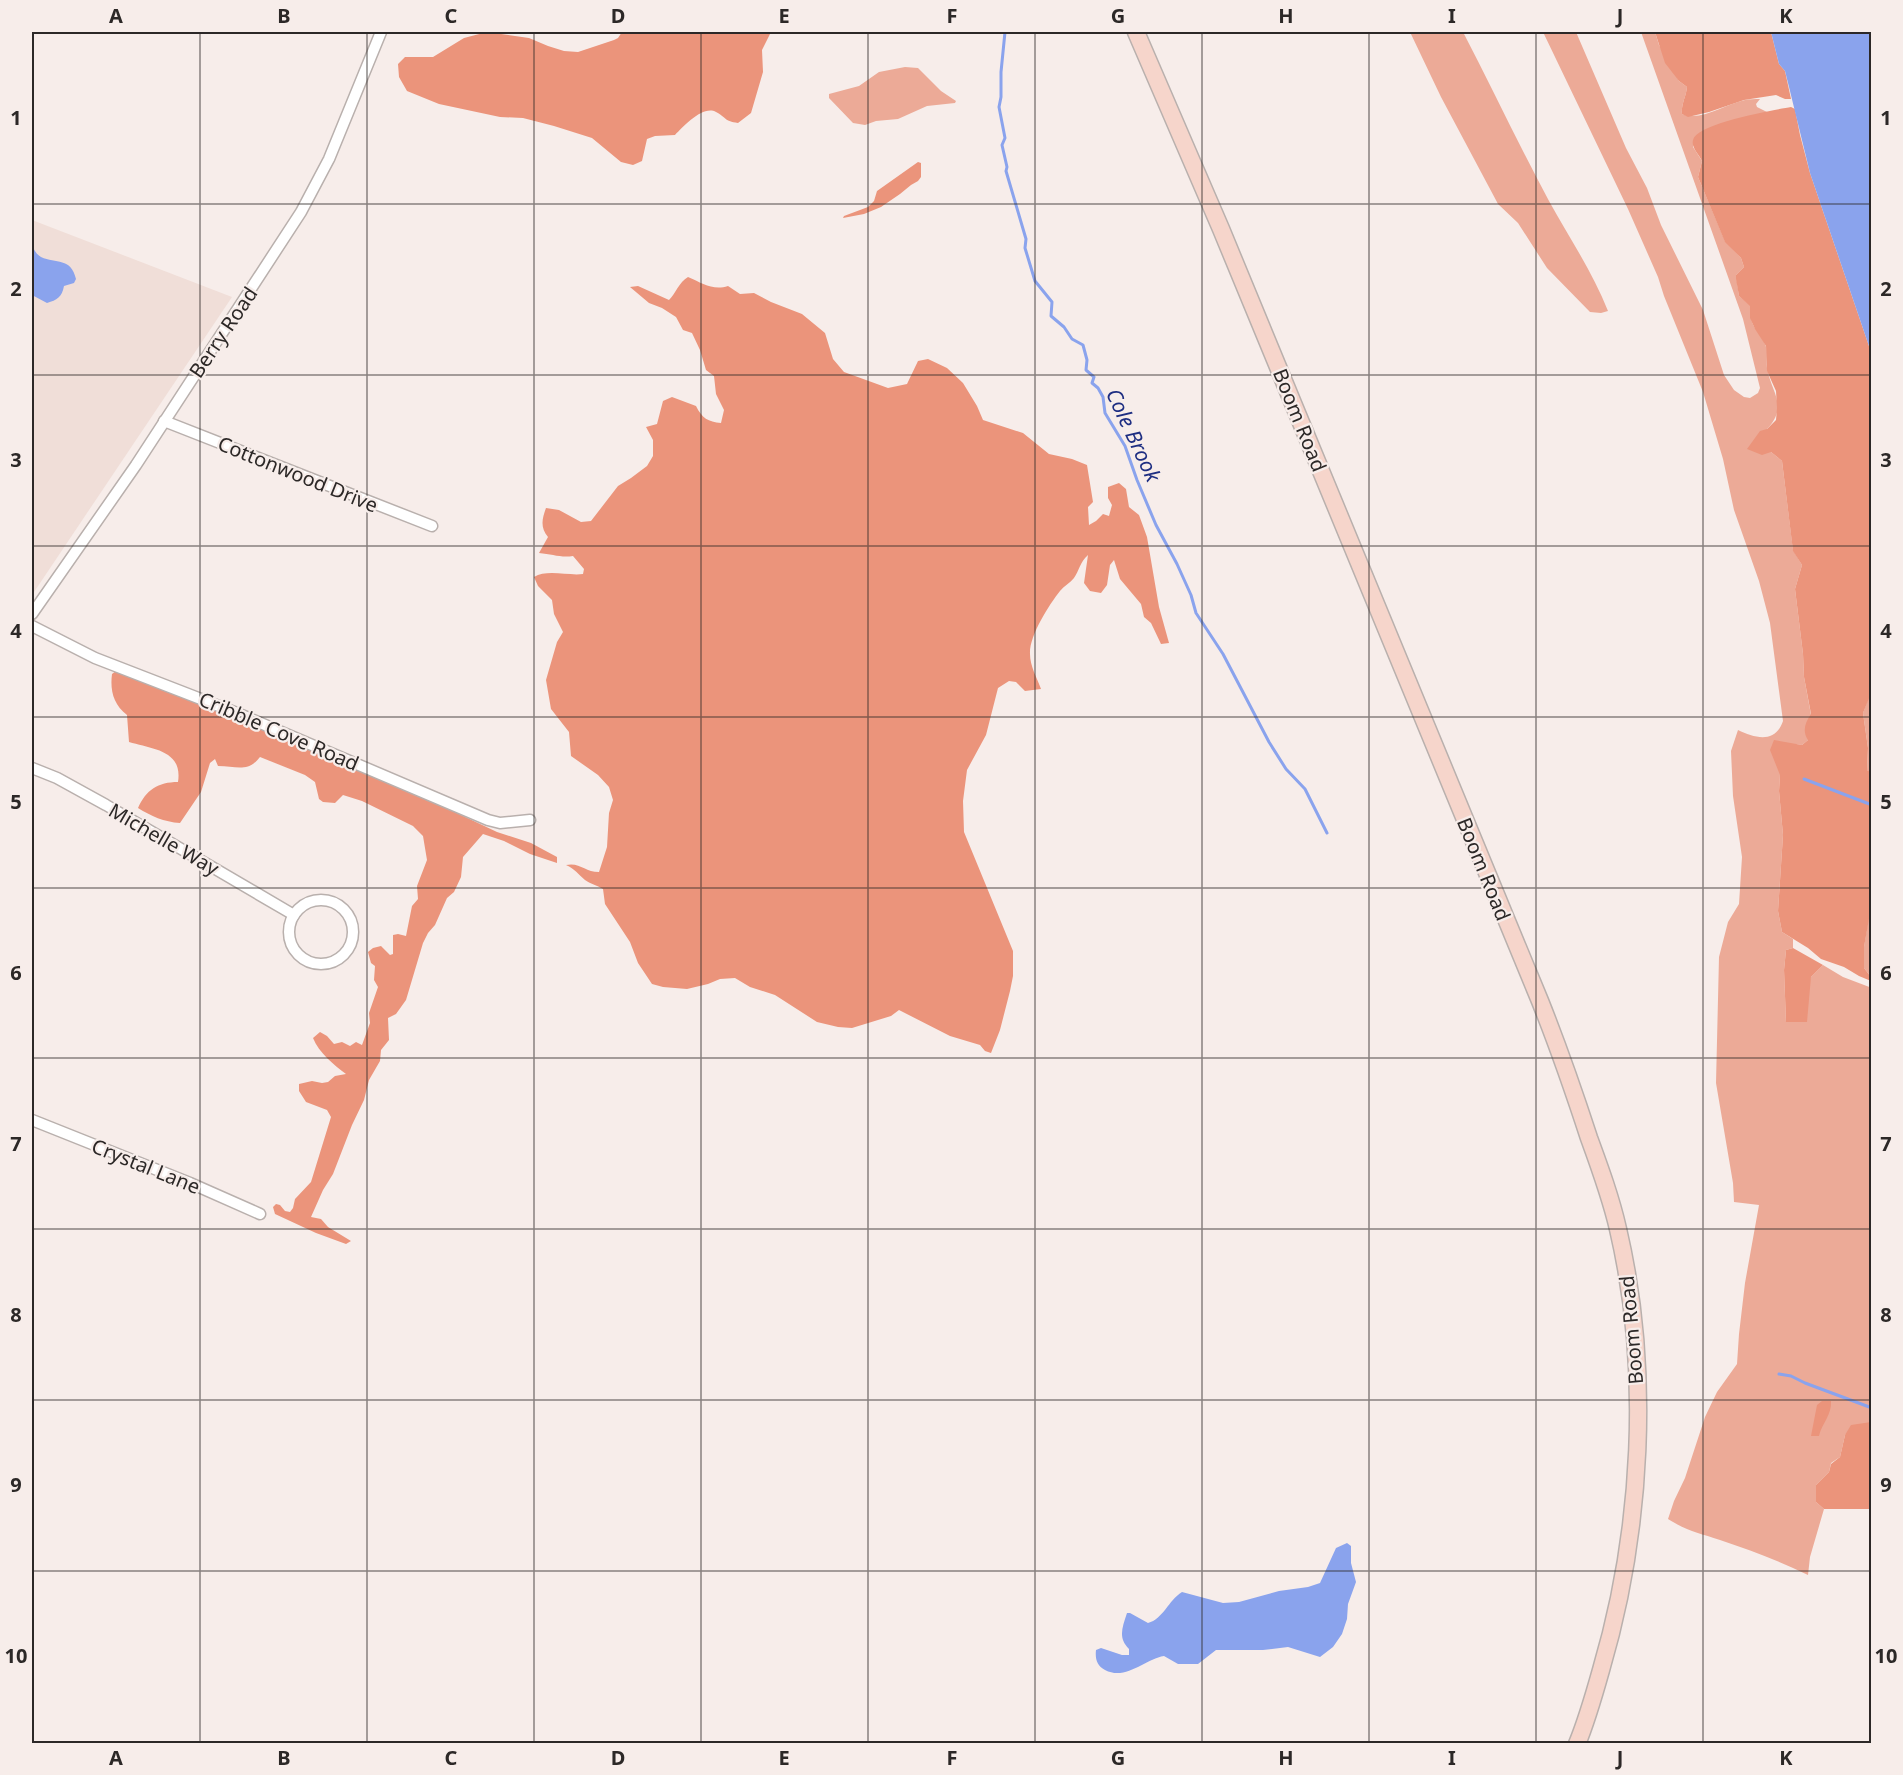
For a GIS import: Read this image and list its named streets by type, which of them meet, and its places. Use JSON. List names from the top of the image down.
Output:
{
  "streets": {
    "street": [
      "Berry Road",
      "Boom Road",
      "Cottonwood Drive",
      "Cribble Cove Road",
      "Michelle Way",
      "Crystal Lane"
    ]
  },
  "crossings": [
    ["Berry Road", "Cottonwood Drive"]
  ],
  "water": ["Cole Brook"],
  "grid": {
    "columns": [
      "A",
      "B",
      "C",
      "D",
      "E",
      "F",
      "G",
      "H",
      "I",
      "J",
      "K"
    ],
    "rows": [
      "1",
      "2",
      "3",
      "4",
      "5",
      "6",
      "7",
      "8",
      "9",
      "10"
    ]
  }
}
